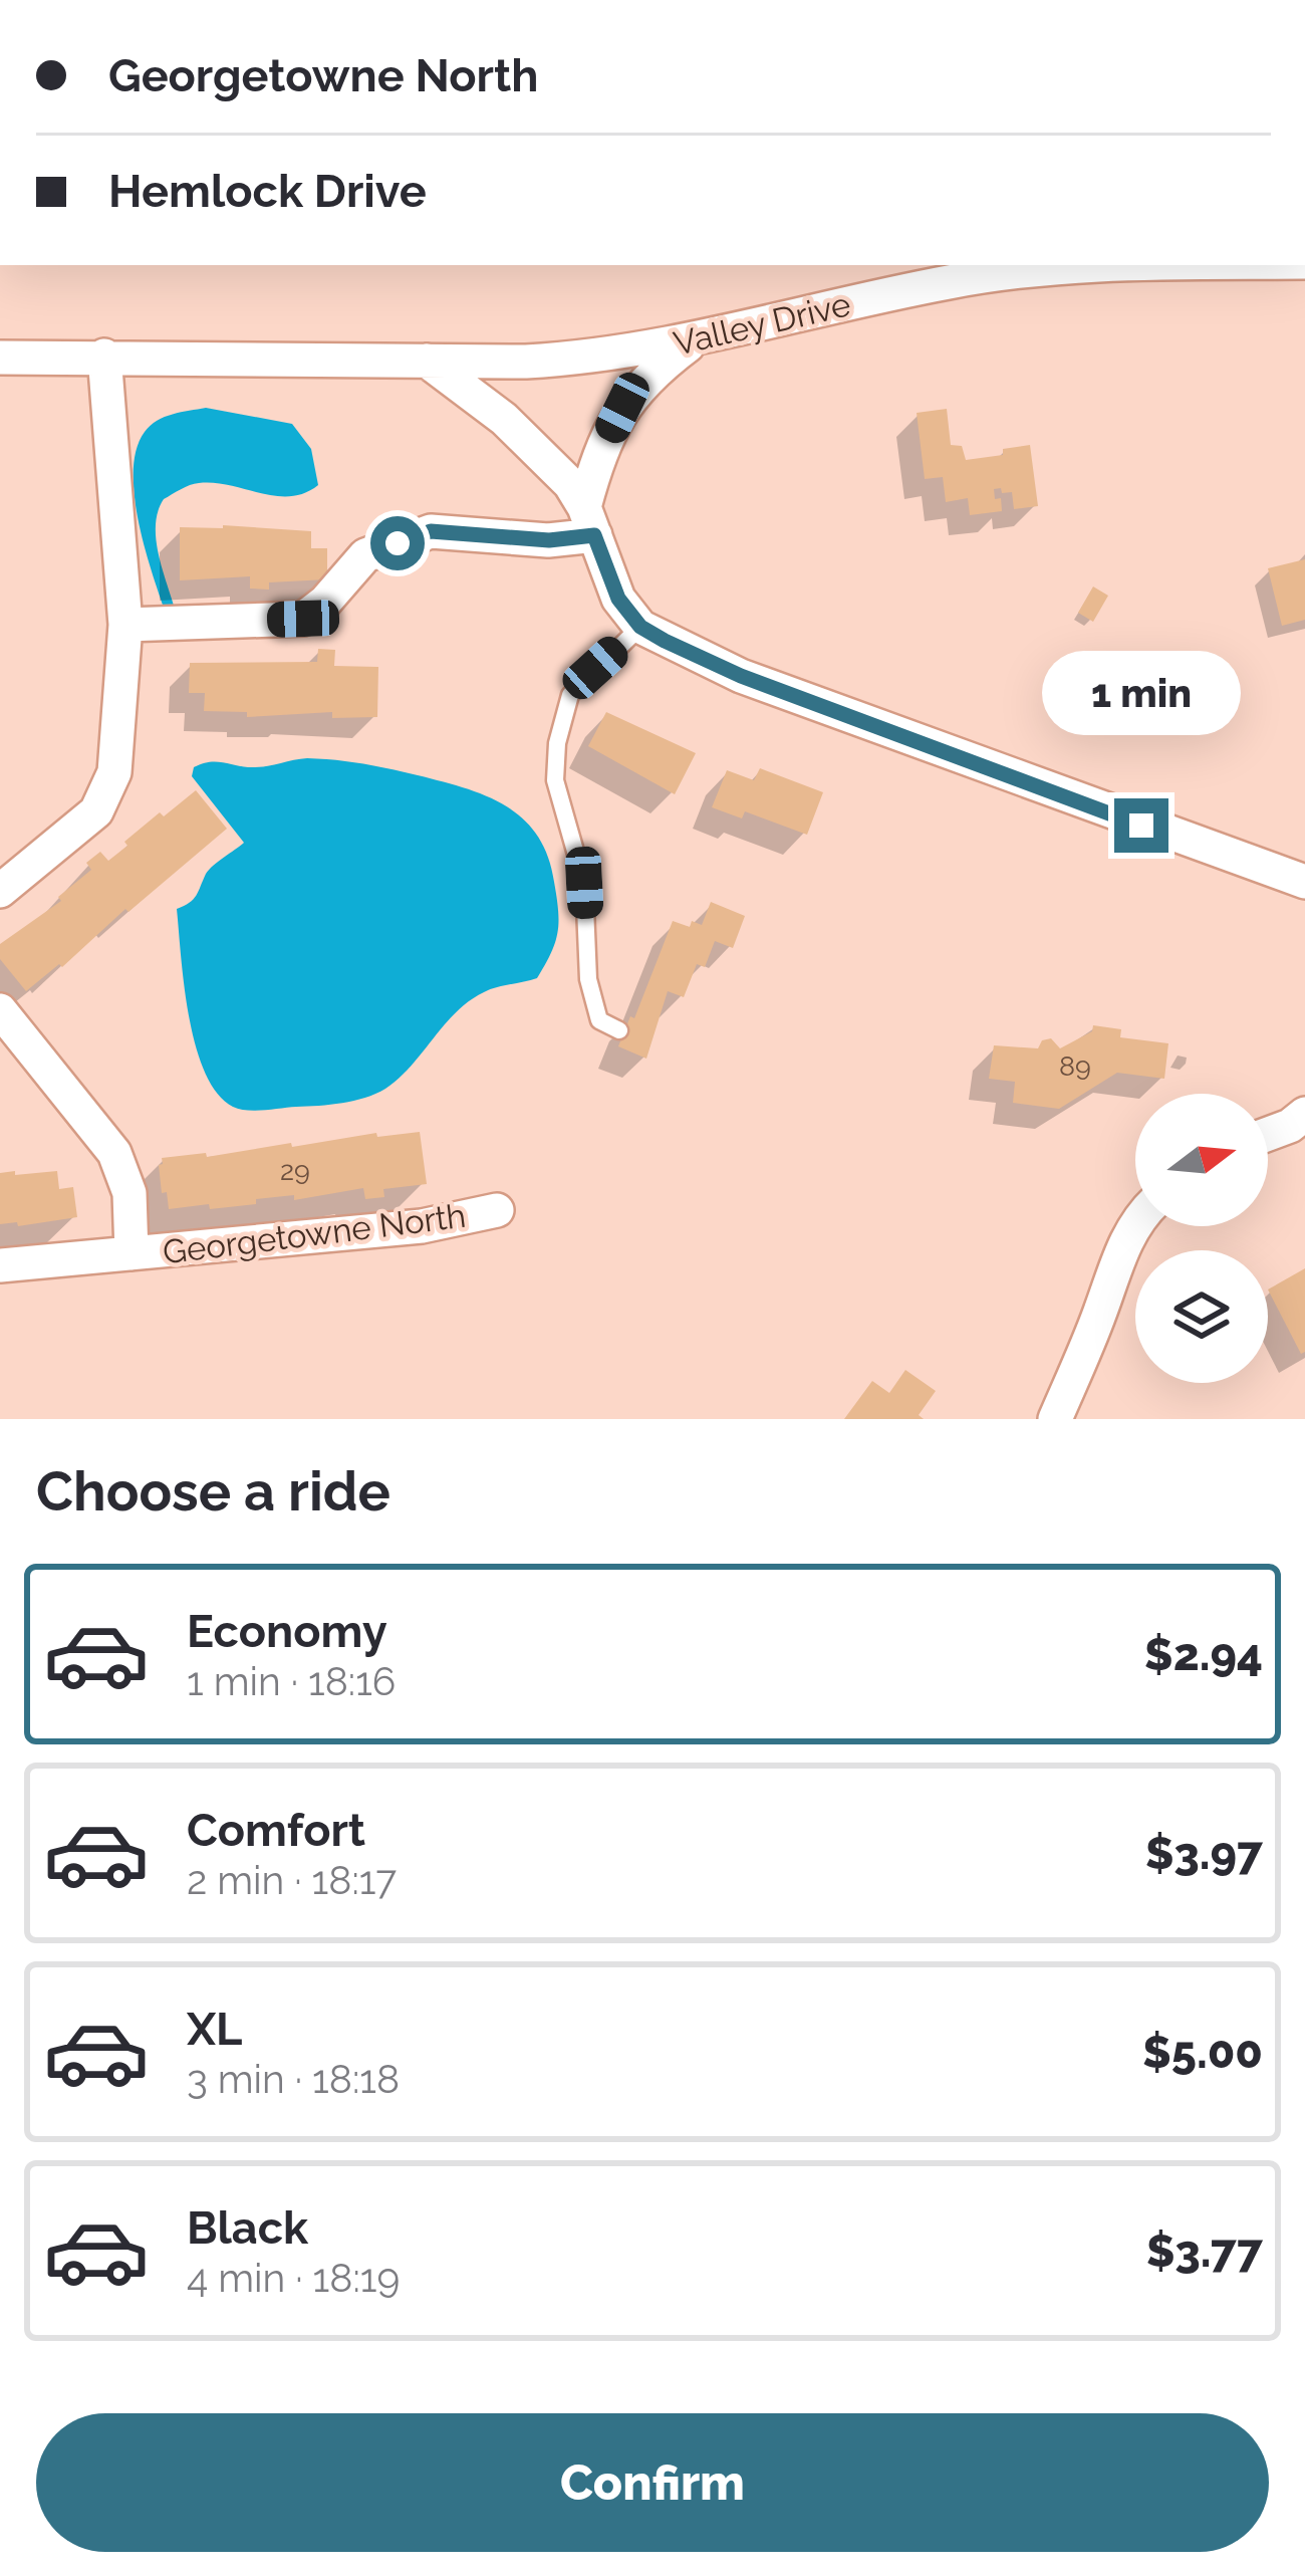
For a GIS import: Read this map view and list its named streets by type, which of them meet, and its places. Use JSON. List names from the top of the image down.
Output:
{
  "streets": {
    "street": ["Valley Drive", "Georgetowne North"]
  },
  "house_numbers": ["89", "29"],
  "north": "right",
  "page": {
    "banner": ["Georgetowne North", "Hemlock Drive"],
    "bubble": "1 min",
    "heading": "Choose a ride",
    "list": [
      {
        "name": "Economy",
        "note": "1 min · 18:16",
        "value": "$2.94"
      },
      {
        "name": "Comfort",
        "note": "2 min · 18:17",
        "value": "$3.97"
      },
      {
        "name": "XL",
        "note": "3 min · 18:18",
        "value": "$5.00"
      },
      {
        "name": "Black",
        "note": "4 min · 18:19",
        "value": "$3.77"
      }
    ],
    "buttons": "Confirm"
  }
}
